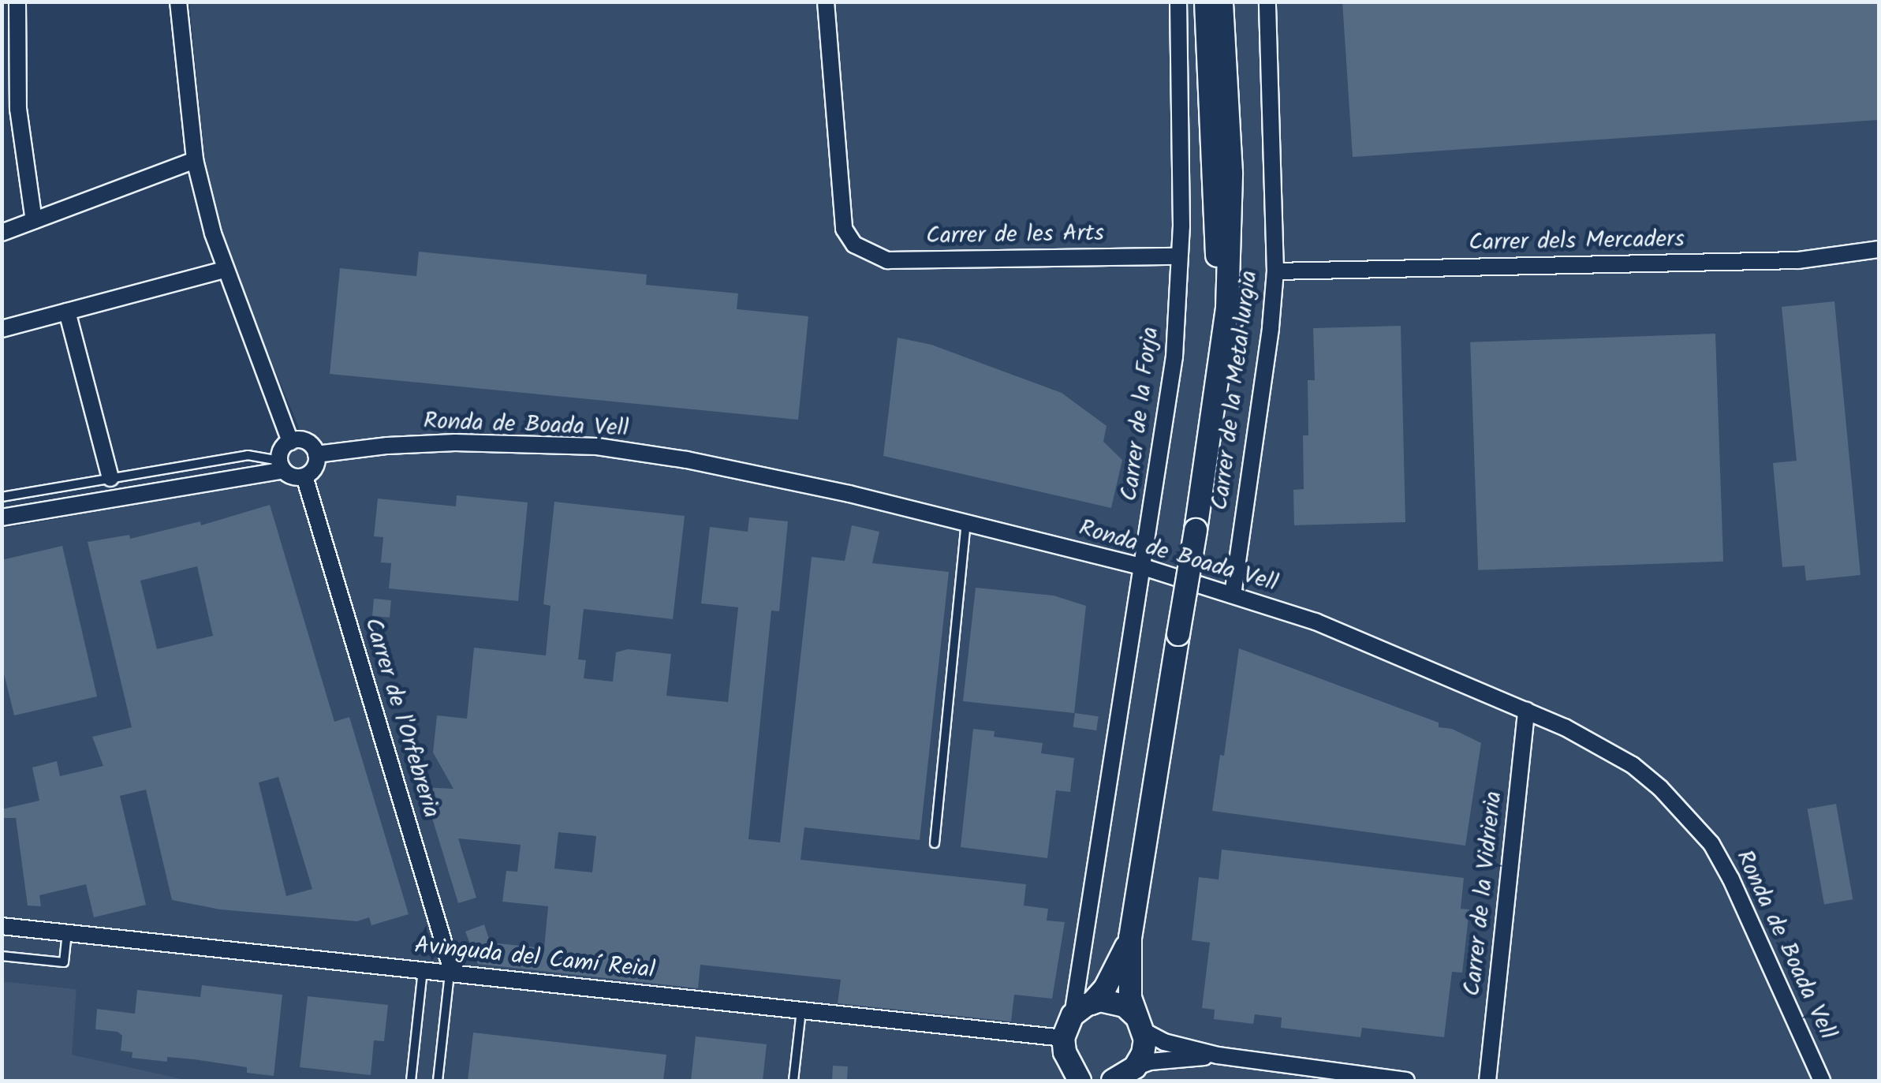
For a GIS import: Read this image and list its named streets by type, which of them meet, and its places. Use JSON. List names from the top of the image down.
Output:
{
  "streets": {
    "street": [
      "Carrer de les Arts",
      "Carrer dels Mercaders",
      "Carrer de la Metal·lurgia",
      "Carrer de la Forja",
      "Ronda de Boada Vell",
      "Carrer de l'Orfebreria",
      "Carrer de la Vidrieria",
      "Avinguda del Camí Reial"
    ]
  },
  "crossings": [
    ["Carrer de les Arts", "Carrer de la Forja"],
    ["Carrer dels Mercaders", "Carrer de la Metal·lurgia"],
    ["Carrer de la Metal·lurgia", "Ronda de Boada Vell"],
    ["Carrer de la Forja", "Ronda de Boada Vell"],
    ["Carrer de la Forja", "Avinguda del Camí Reial"],
    ["Ronda de Boada Vell", "Carrer de l'Orfebreria"],
    ["Ronda de Boada Vell", "Carrer de la Vidrieria"],
    ["Carrer de l'Orfebreria", "Avinguda del Camí Reial"]
  ]
}
